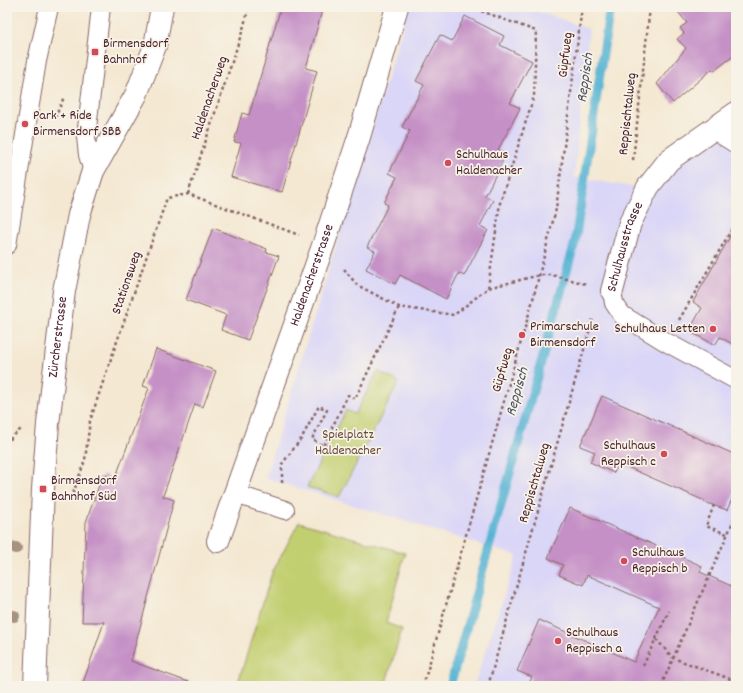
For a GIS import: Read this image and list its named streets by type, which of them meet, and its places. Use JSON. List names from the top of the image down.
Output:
{
  "streets": {
    "street": ["Schulhausstrasse", "Haldenacherstrasse", "Zürcherstrasse"],
    "path": [
      "Güpfweg",
      "Haldenacherweg",
      "Reppischtalweg",
      "Stationsweg"
    ]
  },
  "crossings": [
    ["Haldenacherweg", "Stationsweg"],
    ["Reppischtalweg", "Schulhausstrasse"]
  ],
  "water": ["Reppisch"],
  "parks": ["Spielplatz Haldenacher"],
  "places": {
    "transit": ["Birmensdorf Bahnhof", "Birmensdorf Bahnhof Süd"],
    "other": [
      "Park + Ride Birmensdorf SBB",
      "Schulhaus Haldenacher",
      "Schulhaus Letten",
      "Primarschule Birmensdorf",
      "Schulhaus Reppisch c",
      "Schulhaus Reppisch b",
      "Schulhaus Reppisch a"
    ]
  }
}
